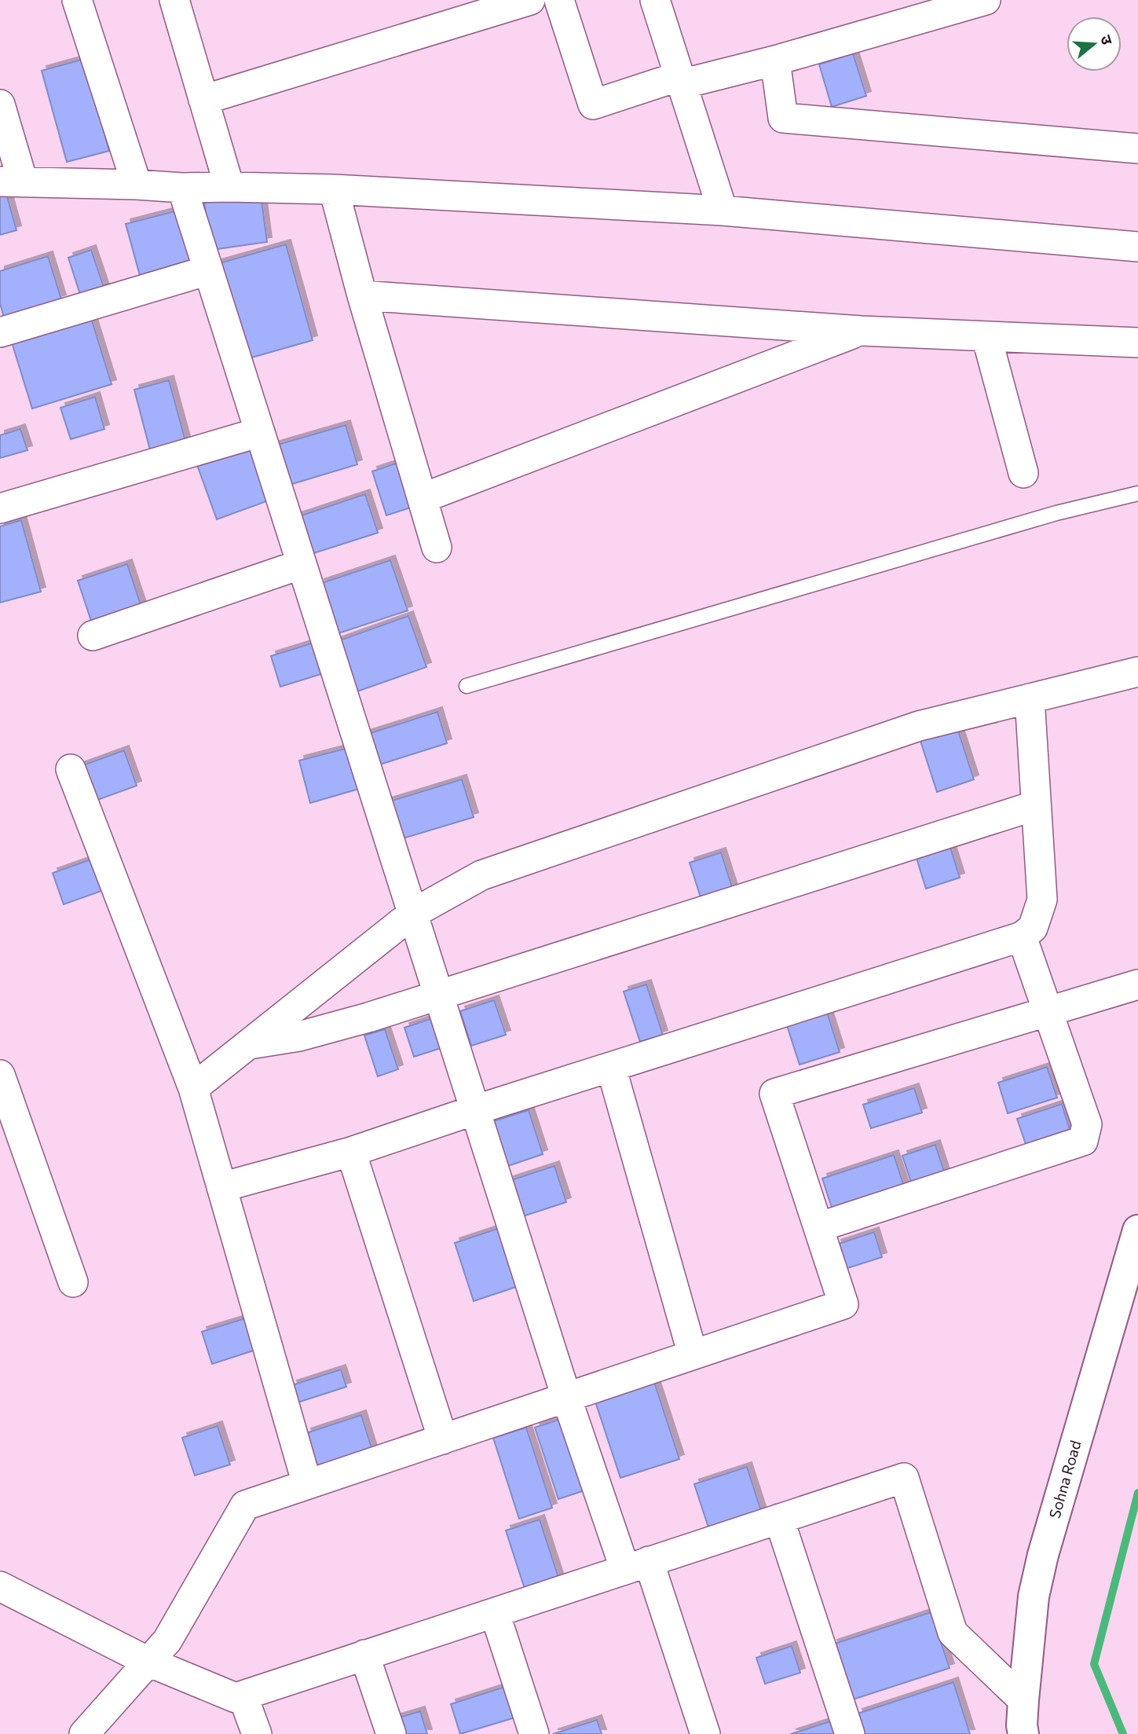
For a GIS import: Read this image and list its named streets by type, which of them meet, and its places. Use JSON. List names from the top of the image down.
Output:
{
  "streets": {
    "main road": ["Sohna Road"]
  },
  "north": "right"
}
